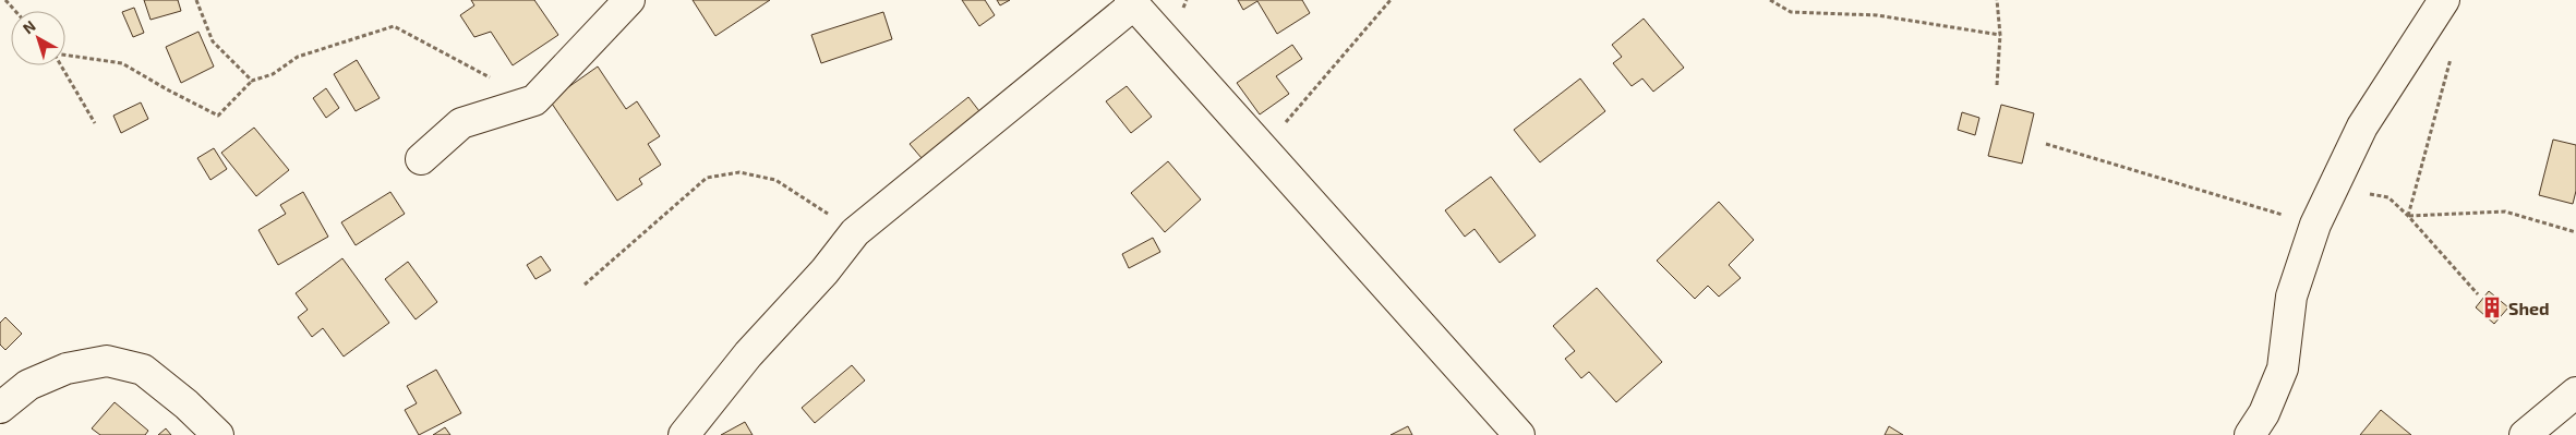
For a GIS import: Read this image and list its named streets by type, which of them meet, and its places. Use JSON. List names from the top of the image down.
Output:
{
  "places": {
    "building": ["Shed"]
  },
  "north": "top left"
}
